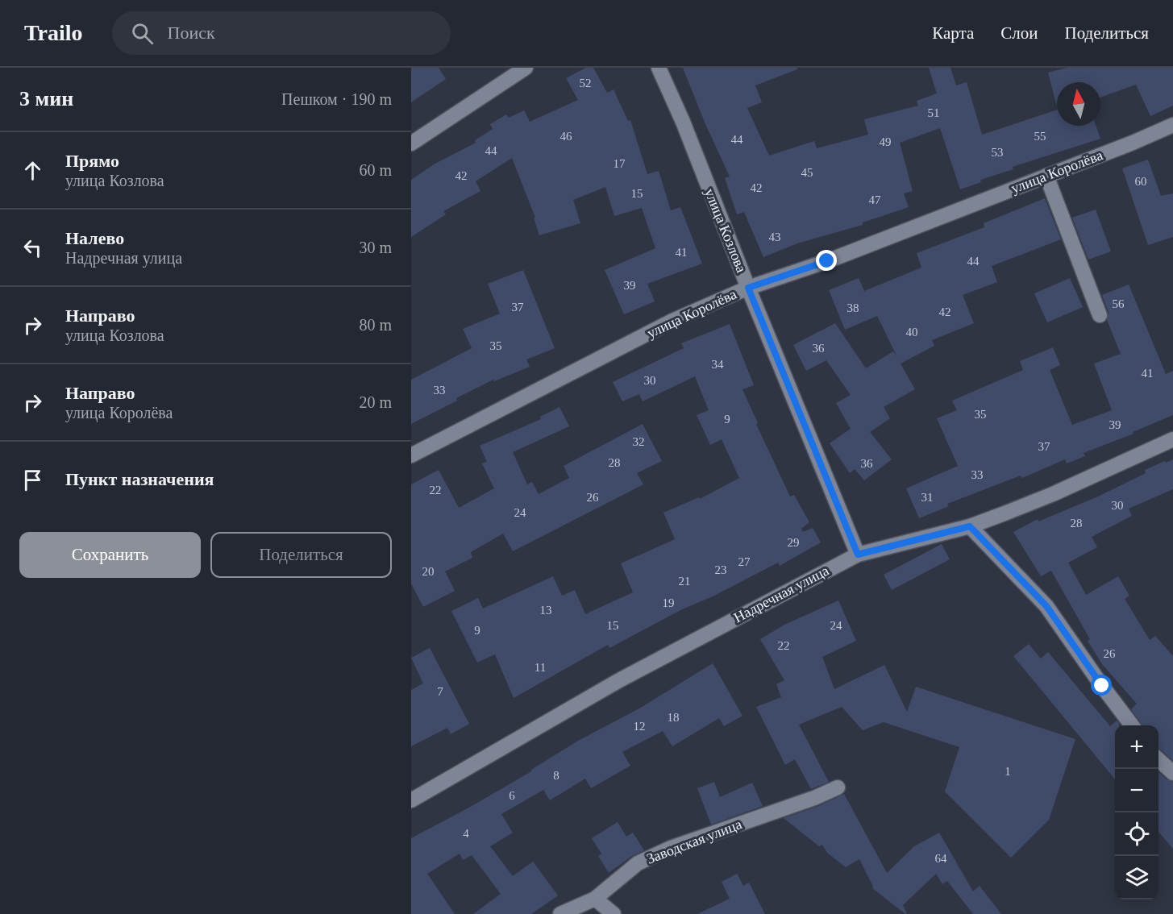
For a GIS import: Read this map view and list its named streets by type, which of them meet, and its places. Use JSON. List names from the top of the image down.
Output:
{
  "streets": {
    "street": [
      "улица Королёва",
      "улица Козлова",
      "Надречная улица",
      "Заводская улица"
    ]
  },
  "crossings": [
    ["улица Королёва", "улица Козлова"],
    ["улица Козлова", "Надречная улица"]
  ],
  "house_numbers": [
    "52",
    "51",
    "46",
    "55",
    "44",
    "49",
    "44",
    "53",
    "17",
    "45",
    "42",
    "60",
    "42",
    "15",
    "47",
    "43",
    "41",
    "44",
    "39",
    "56",
    "37",
    "38",
    "42",
    "40",
    "35",
    "36",
    "34",
    "41",
    "30",
    "33",
    "35",
    "9",
    "39",
    "32",
    "37",
    "28",
    "36",
    "33",
    "22",
    "26",
    "31",
    "30",
    "24",
    "28",
    "29",
    "27",
    "23",
    "20",
    "21",
    "19",
    "13",
    "15",
    "24",
    "9",
    "22",
    "26",
    "11",
    "7",
    "18",
    "12",
    "1",
    "8",
    "6",
    "4",
    "64"
  ],
  "north": "top",
  "page": {
    "header": "Trailo",
    "search": "Поиск",
    "nav": ["Карта", "Слои", "Поделиться"],
    "heading": ["3 мин", "Пешком · 190 m"],
    "list": [
      ["Прямо", "улица Козлова", "60 m"],
      ["Налево", "Надречная улица", "30 m"],
      ["Направо", "улица Козлова", "80 m"],
      ["Направо", "улица Королёва", "20 m"],
      "Пункт назначения"
    ],
    "buttons": ["Сохранить", "Поделиться"],
    "map_buttons": ["+", "−"]
  }
}
